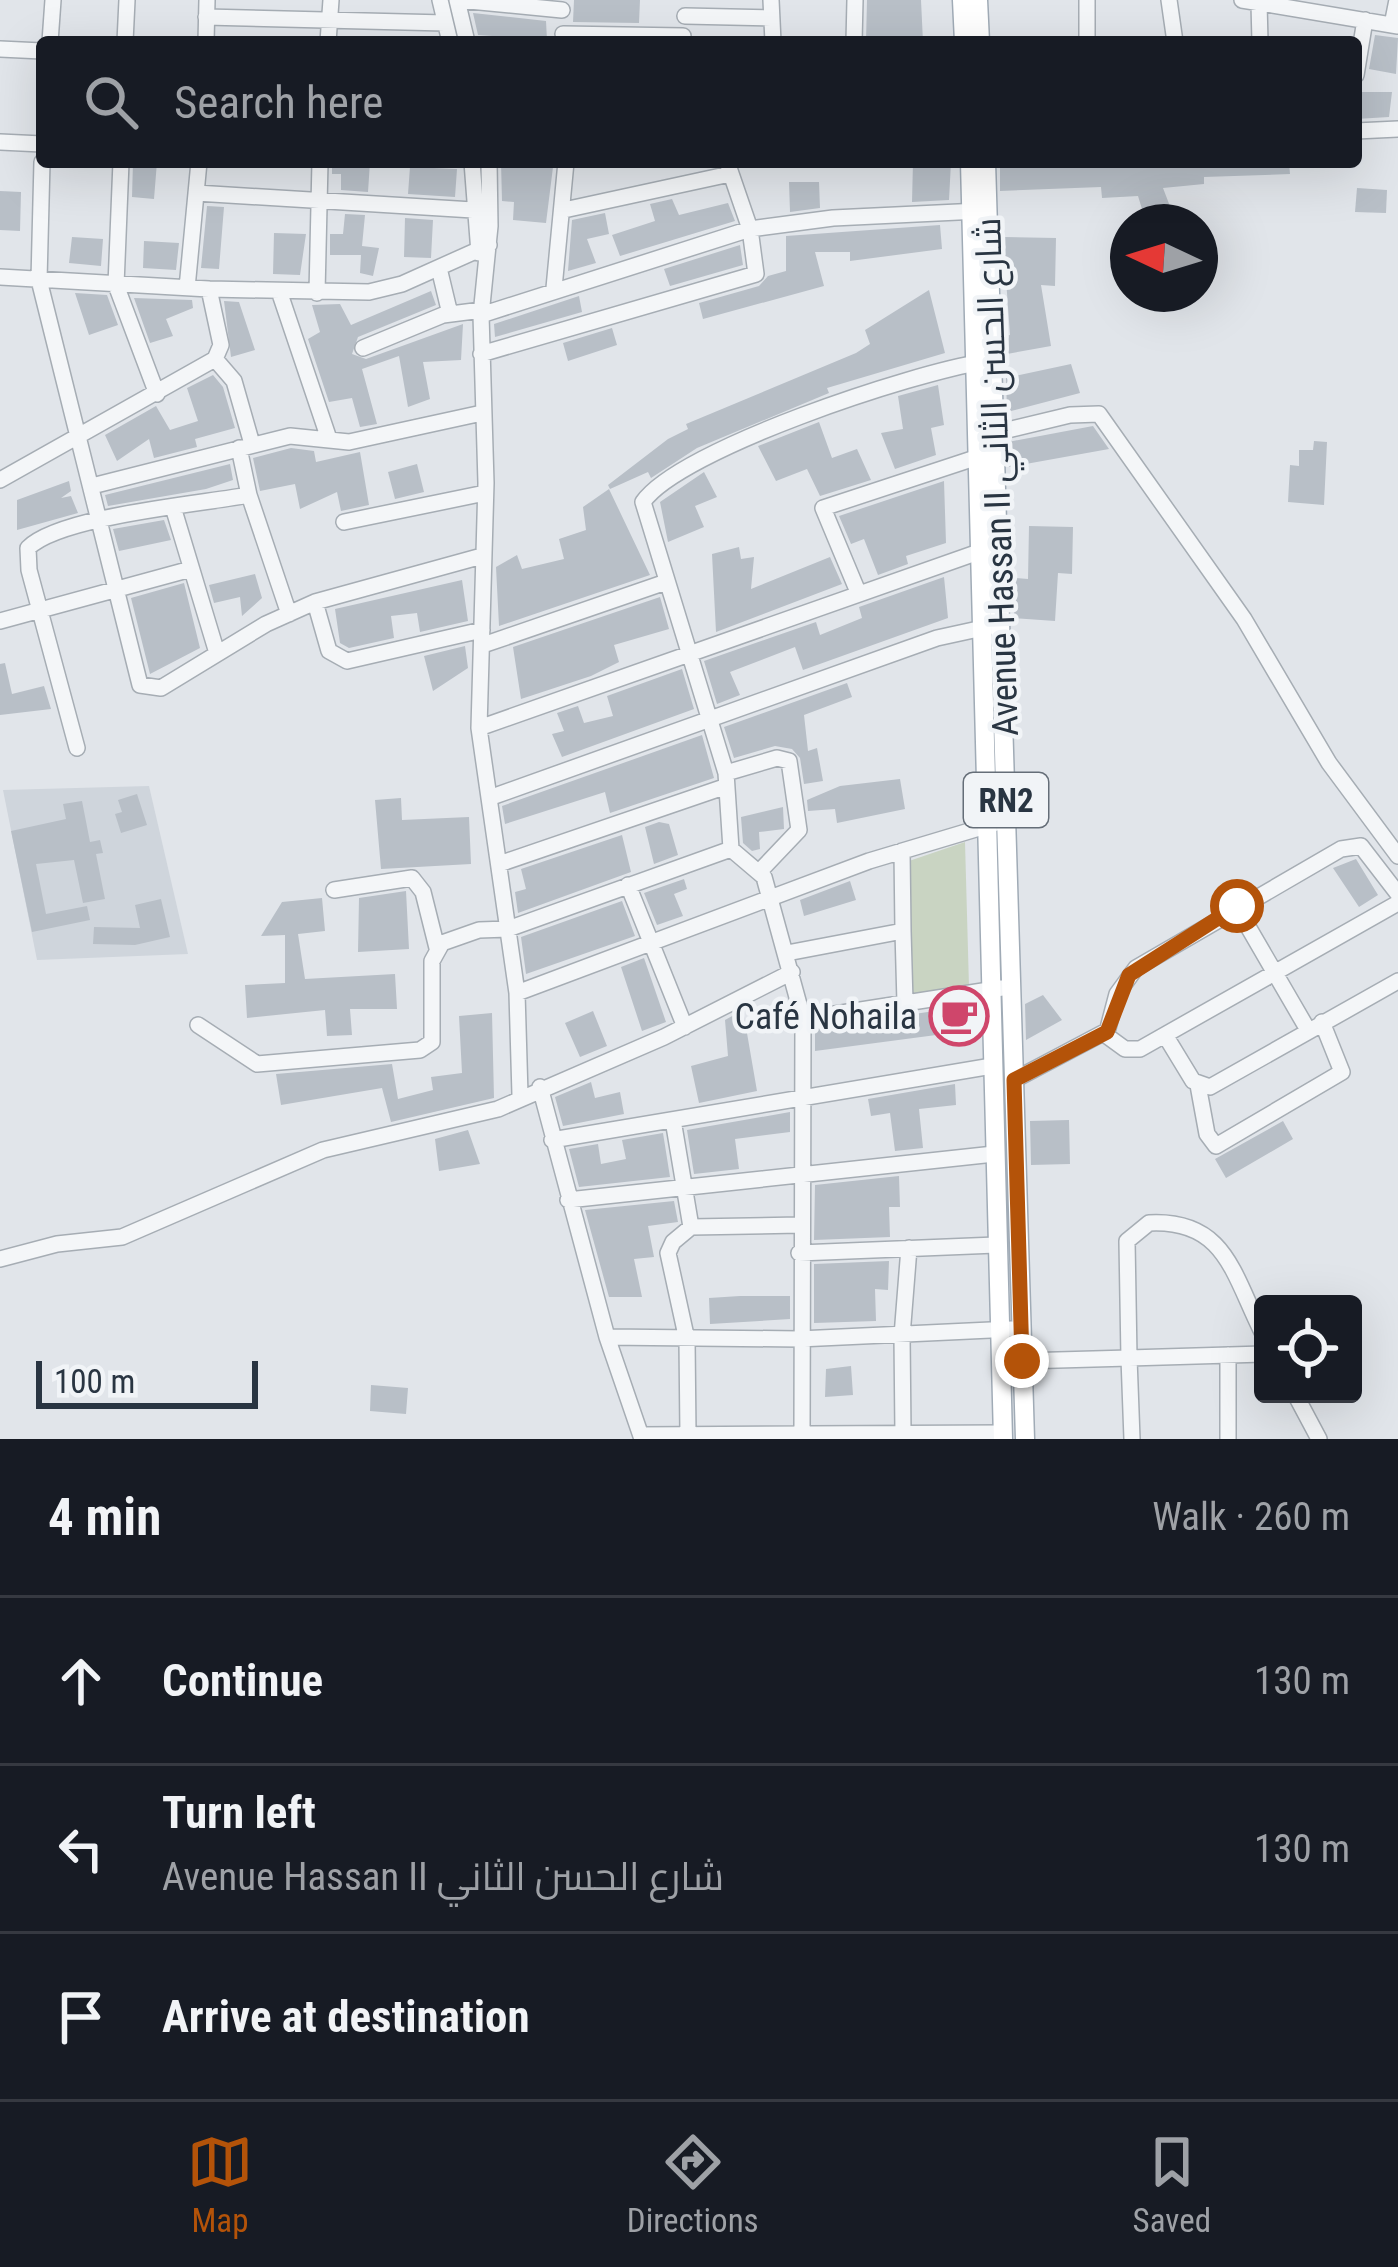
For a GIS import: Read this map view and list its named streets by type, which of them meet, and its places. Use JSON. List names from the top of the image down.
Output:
{
  "streets": {
    "main road": ["Avenue Hassan II شارع الحسن الثاني", "RN2"]
  },
  "places": {
    "cafe": ["Café Nohaila"]
  },
  "scale_bar": "100 m",
  "north": "left",
  "page": {
    "search": "Search here",
    "scale": "100 m",
    "heading": ["4 min", "Walk · 260 m"],
    "list": [
      ["Continue", "130 m"],
      ["Turn left", "Avenue Hassan II شارع الحسن الثاني", "130 m"],
      "Arrive at destination"
    ],
    "nav": ["Map", "Directions", "Saved"]
  }
}
